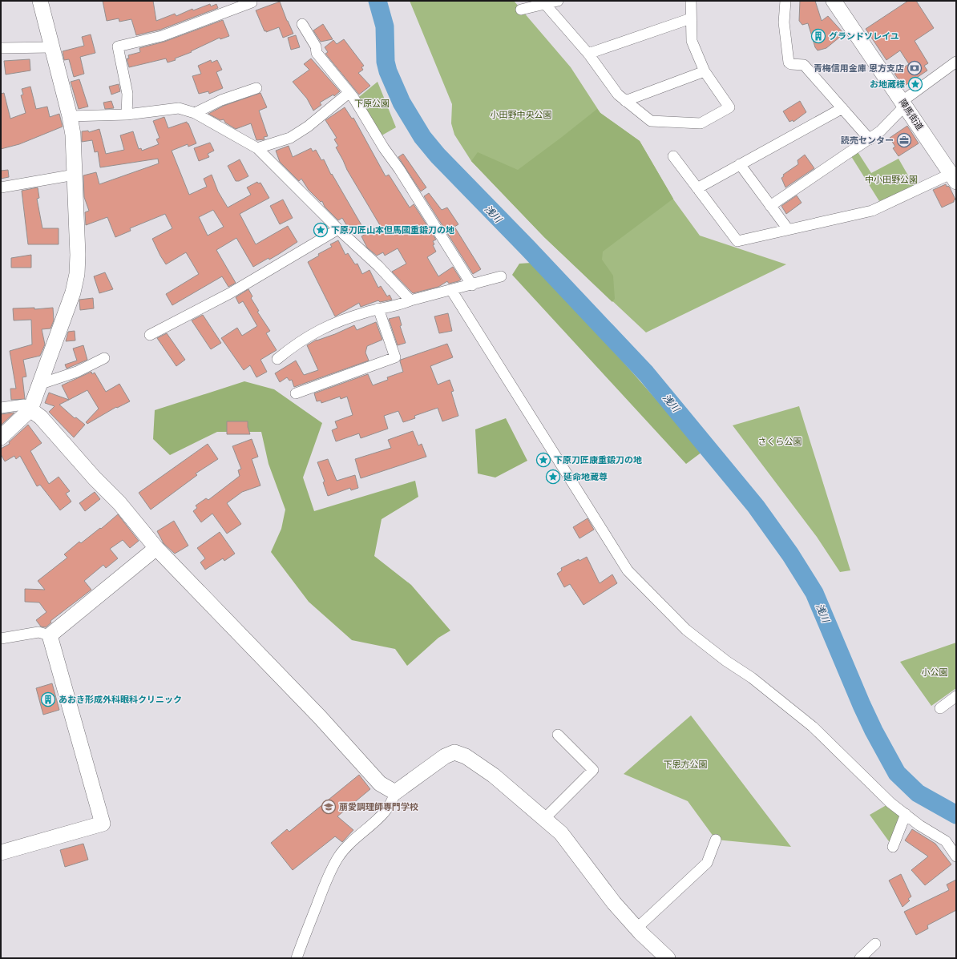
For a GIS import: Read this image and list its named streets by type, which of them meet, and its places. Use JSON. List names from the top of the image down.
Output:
{
  "streets": {
    "street": ["陣馬街道"]
  },
  "water": ["浅川"],
  "parks": [
    "下原公園",
    "小田野中央公園",
    "中小田野公園",
    "さくら公園",
    "小公園",
    "下恩方公園"
  ],
  "places": {
    "building": ["グランドソレイユ", "あおき形成外科眼科クリニック"],
    "bank": ["青梅信用金庫 恩方支店"],
    "place": [
      "お地蔵様",
      "下原刀匠山本但馬國重鍛刀の地",
      "下原刀匠康重鍛刀の地",
      "延命地蔵尊"
    ],
    "office": ["読売センター"],
    "school or university": ["萠愛調理師専門学校"]
  }
}
